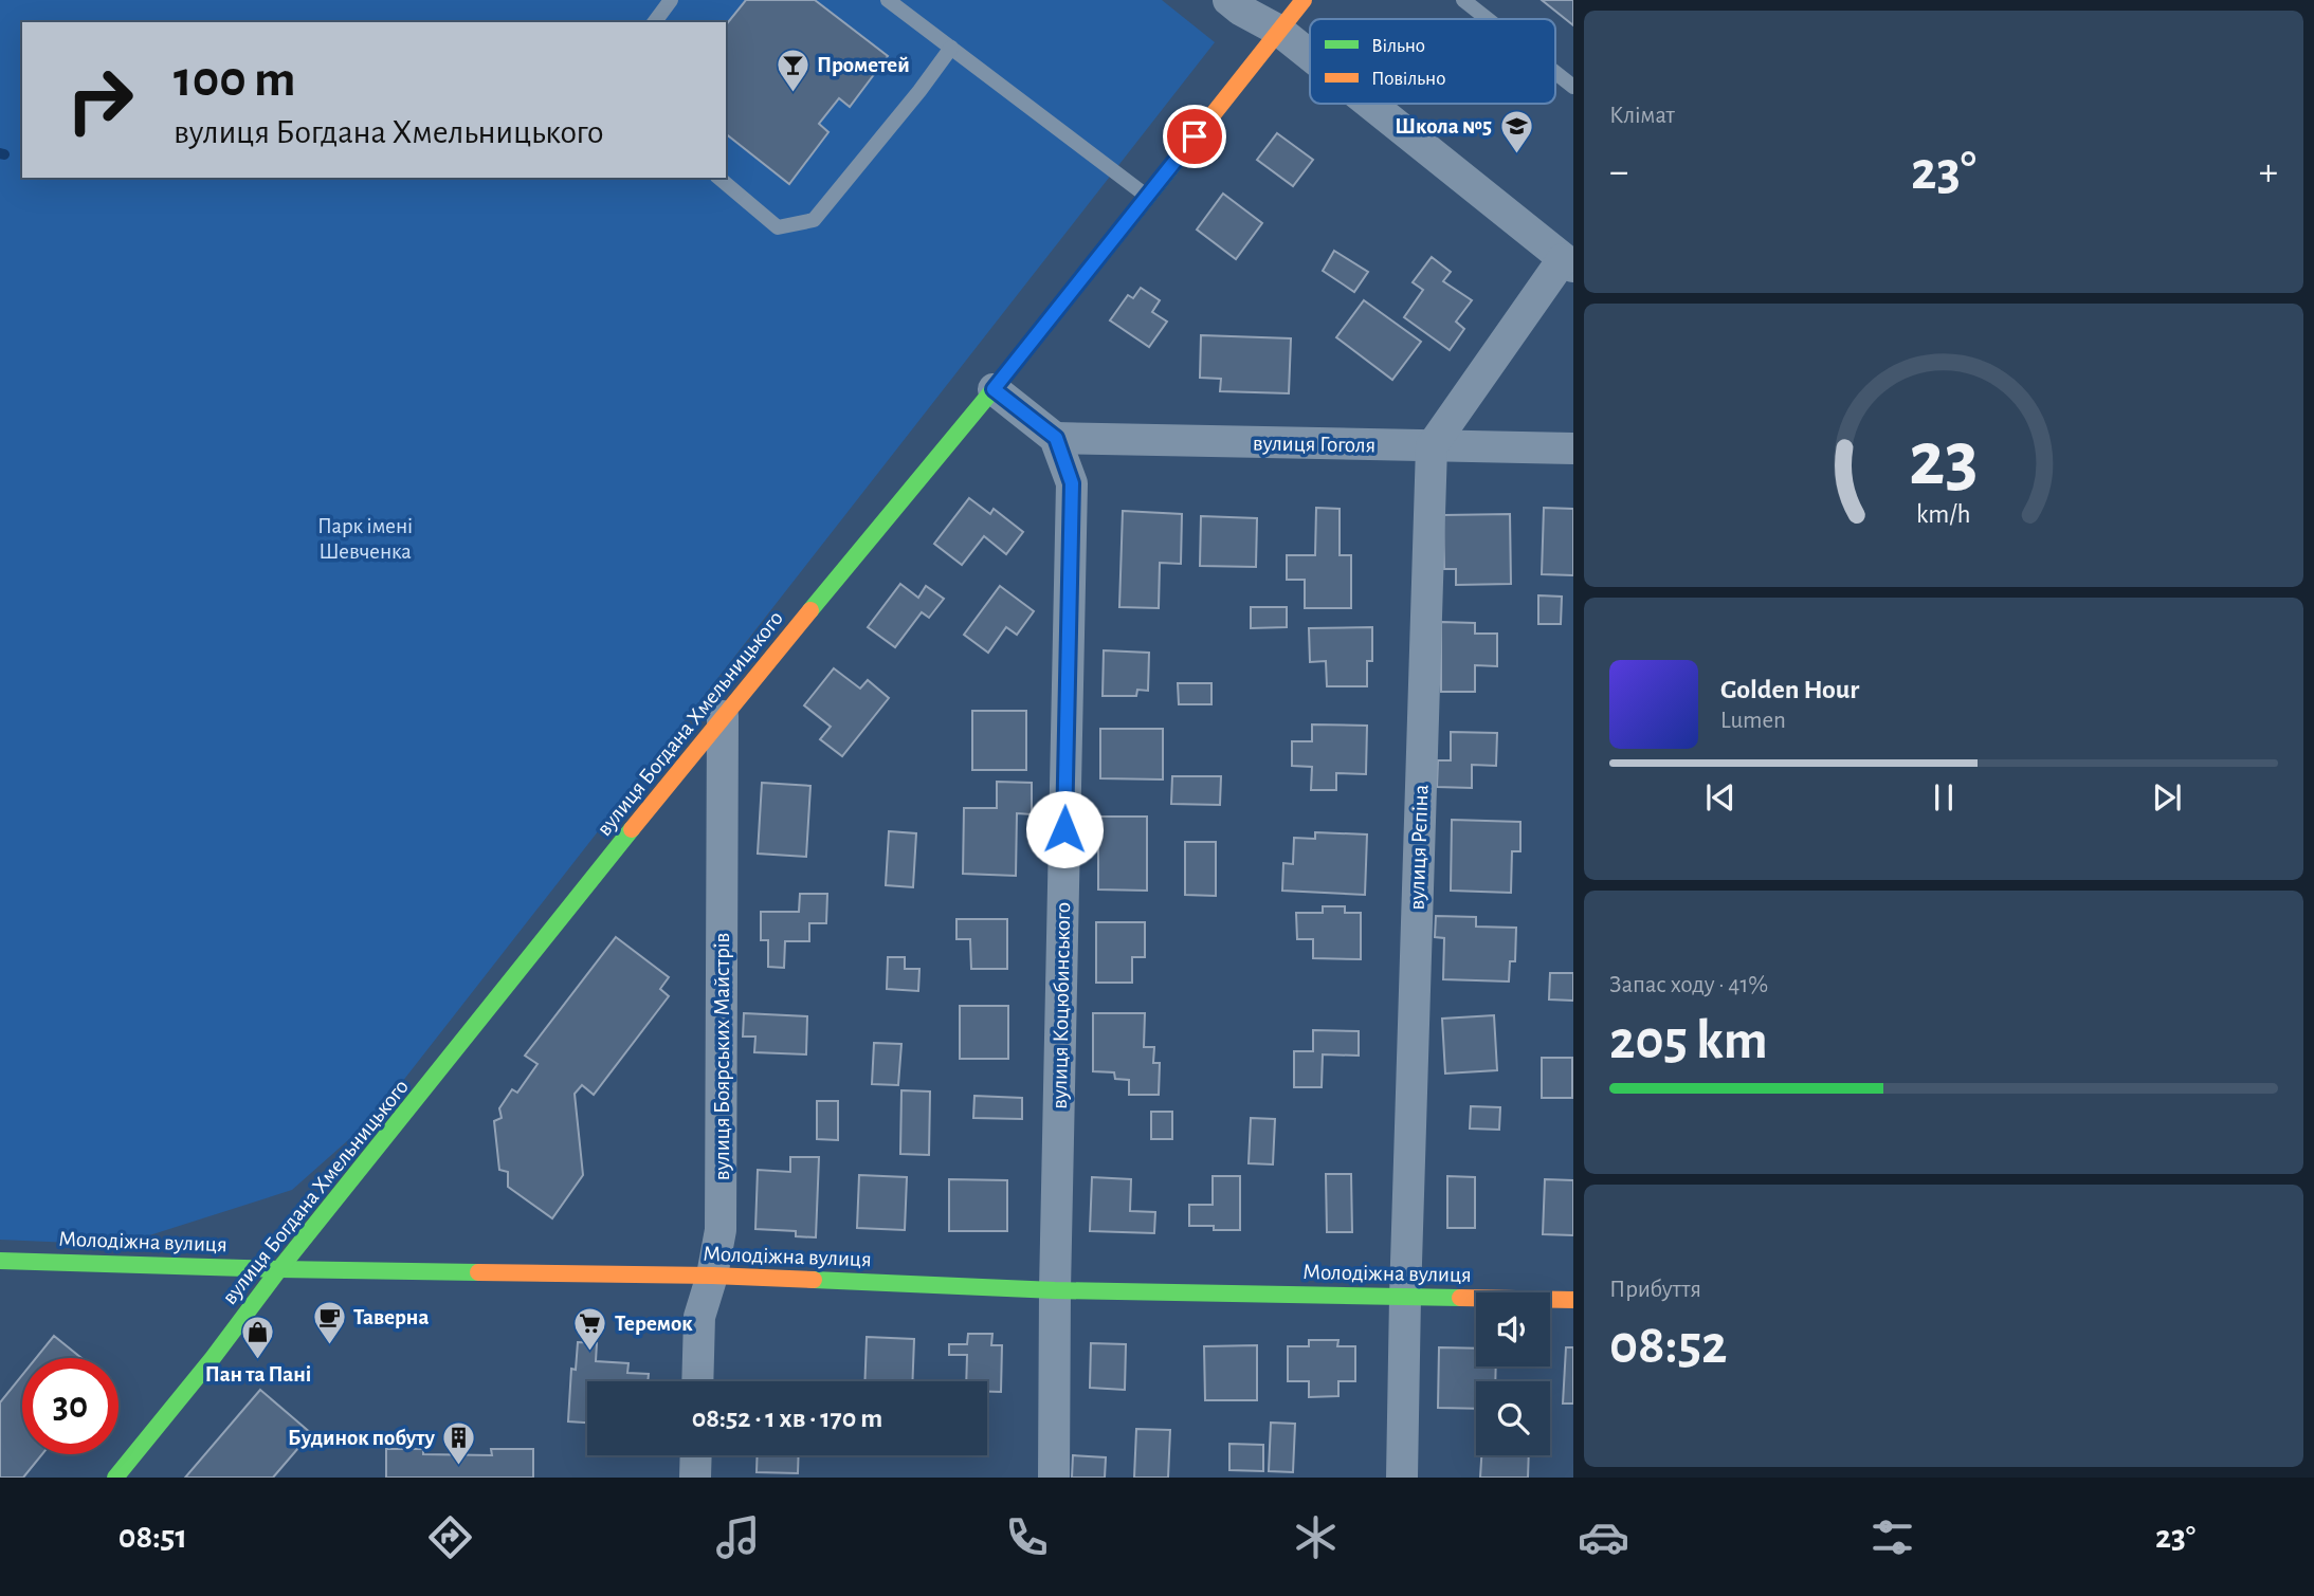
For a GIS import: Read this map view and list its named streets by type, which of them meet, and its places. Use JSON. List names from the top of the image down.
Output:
{
  "streets": {
    "street": [
      "вулиця Гоголя",
      "вулиця Богдана Хмельницького",
      "вулиця Рєпіна",
      "вулиця Коцюбинського",
      "вулиця Боярських Майстрів",
      "Молодіжна вулиця"
    ]
  },
  "crossings": [
    ["вулиця Гоголя", "вулиця Рєпіна"],
    ["вулиця Гоголя", "вулиця Коцюбинського"],
    ["вулиця Богдана Хмельницького", "вулиця Боярських Майстрів"],
    ["вулиця Богдана Хмельницького", "Молодіжна вулиця"],
    ["вулиця Рєпіна", "Молодіжна вулиця"],
    ["вулиця Коцюбинського", "Молодіжна вулиця"],
    ["вулиця Боярських Майстрів", "Молодіжна вулиця"]
  ],
  "parks": ["Парк імені Шевченка"],
  "places": {
    "bar": ["Прометей"],
    "school or university": ["Школа №5"],
    "cafe": ["Таверна"],
    "supermarket": ["Теремок"],
    "shop": ["Пан та Пані"],
    "building": ["Будинок побуту"]
  },
  "legend": ["Вільно", "Повільно"],
  "page": {
    "tile": [
      "Клімат",
      ["Запас ходу · 41%", "205 km"],
      ["Прибуття", "08:52"]
    ],
    "turn": ["100 m", "вулиця Богдана Хмельницького"],
    "heat": ["−", "23°", "+"],
    "song": ["Golden Hour", "Lumen"],
    "limit": "30",
    "trip": "08:52 · 1 хв · 170 m",
    "tabs": ["08:51", "23°"],
    "gauge": ["23", "km/h"]
  }
}
